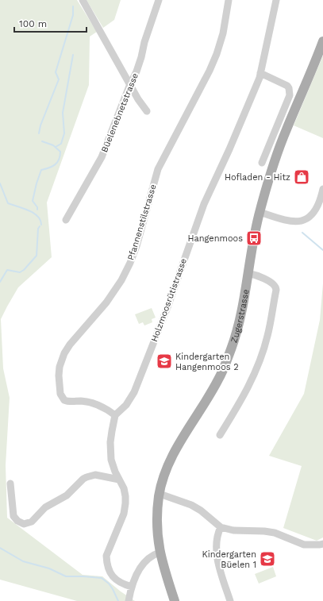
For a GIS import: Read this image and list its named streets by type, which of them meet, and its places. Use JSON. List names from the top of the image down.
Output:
{
  "streets": {
    "main road": ["Zugerstrasse"],
    "street": ["Büelenebnetstrasse", "Pfannenstilstrasse", "Holzmoosrütistrasse"]
  },
  "crossings": [
    ["Pfannenstilstrasse", "Holzmoosrütistrasse"]
  ],
  "places": {
    "shop": ["Hofladen - Hitz"],
    "bus stop": ["Hangenmoos"],
    "school or university": ["Kindergarten Hangenmoos 2", "Kindergarten Büelen 1"]
  },
  "scale_bar": "100 m"
}
